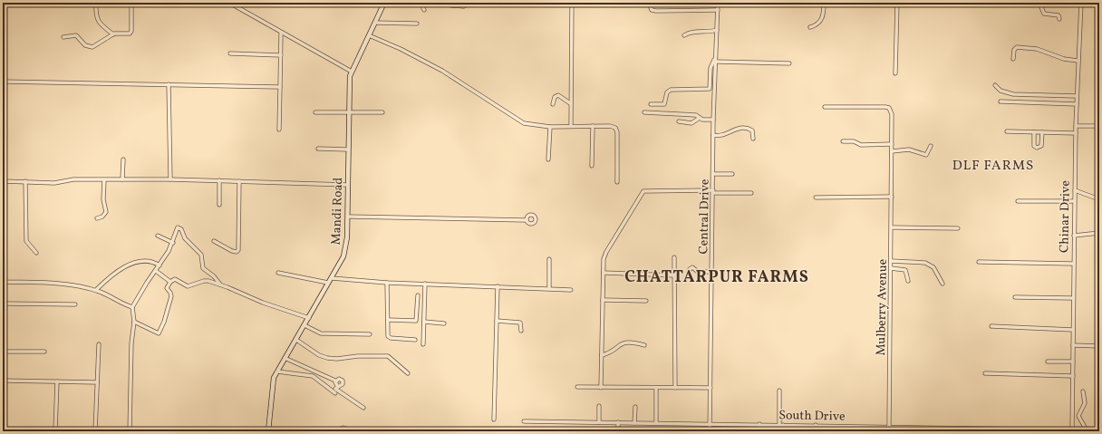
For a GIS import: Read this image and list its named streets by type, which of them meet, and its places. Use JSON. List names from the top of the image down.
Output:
{
  "streets": {
    "street": [
      "Mandi Road",
      "Central Drive",
      "Chinar Drive",
      "Mulberry Avenue",
      "South Drive"
    ]
  },
  "crossings": [
    ["Central Drive", "South Drive"],
    ["Chinar Drive", "South Drive"],
    ["Mulberry Avenue", "South Drive"]
  ],
  "districts": ["DLF FARMS", "CHATTARPUR FARMS"]
}
